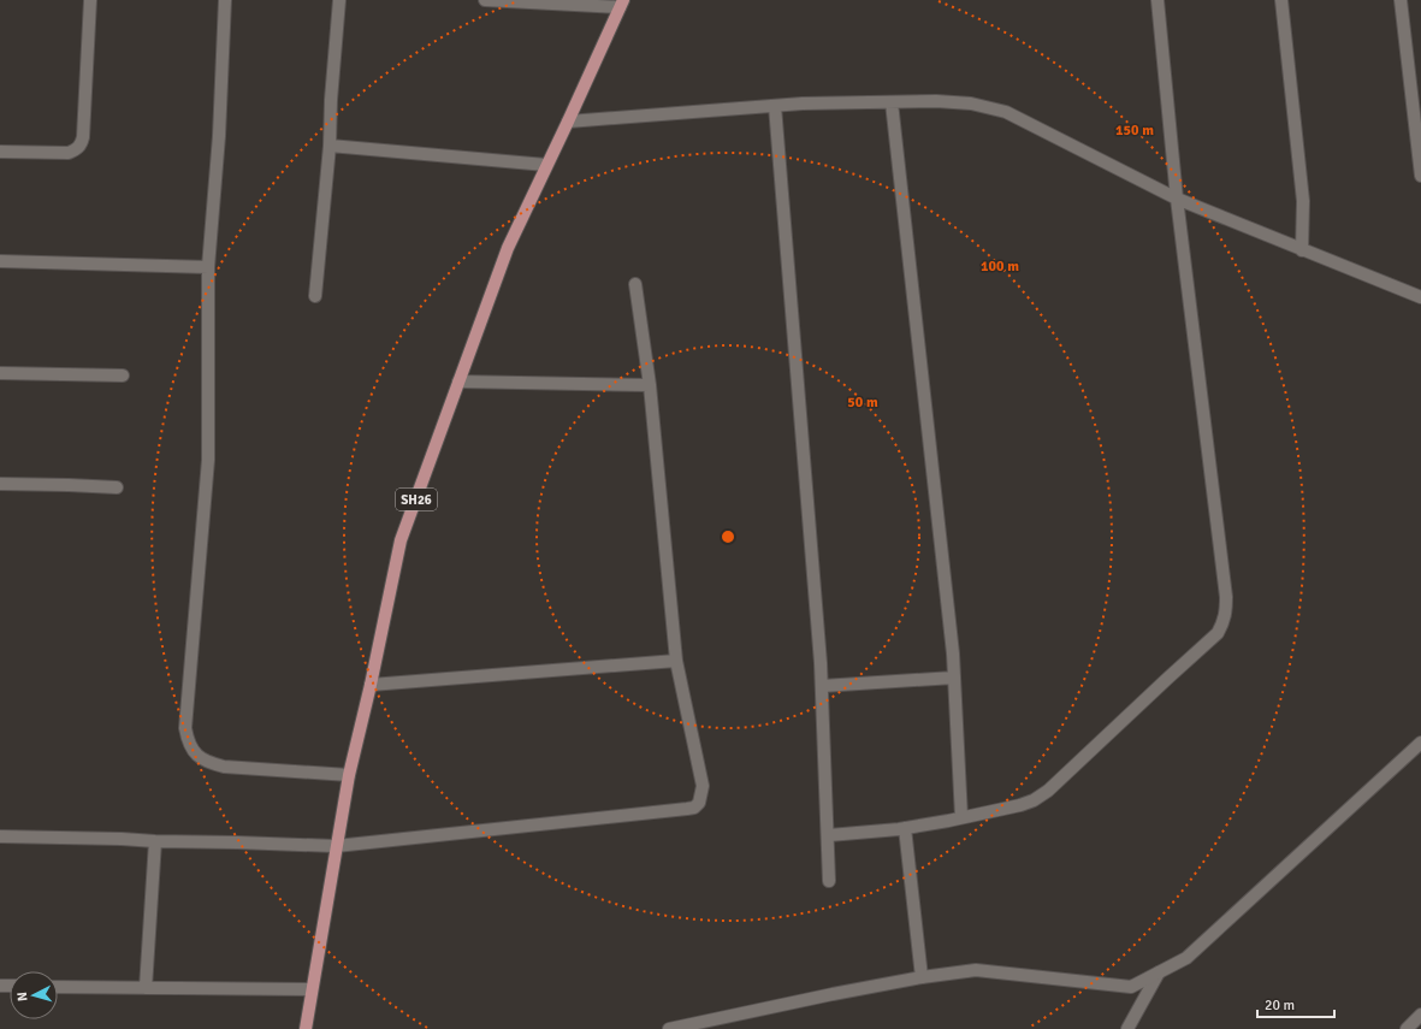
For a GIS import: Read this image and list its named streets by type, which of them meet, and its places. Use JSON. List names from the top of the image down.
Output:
{
  "streets": {
    "main road": ["SH26"]
  },
  "scale_bar": "20 m",
  "north": "left",
  "rings": ["150 m", "100 m", "50 m"]
}
